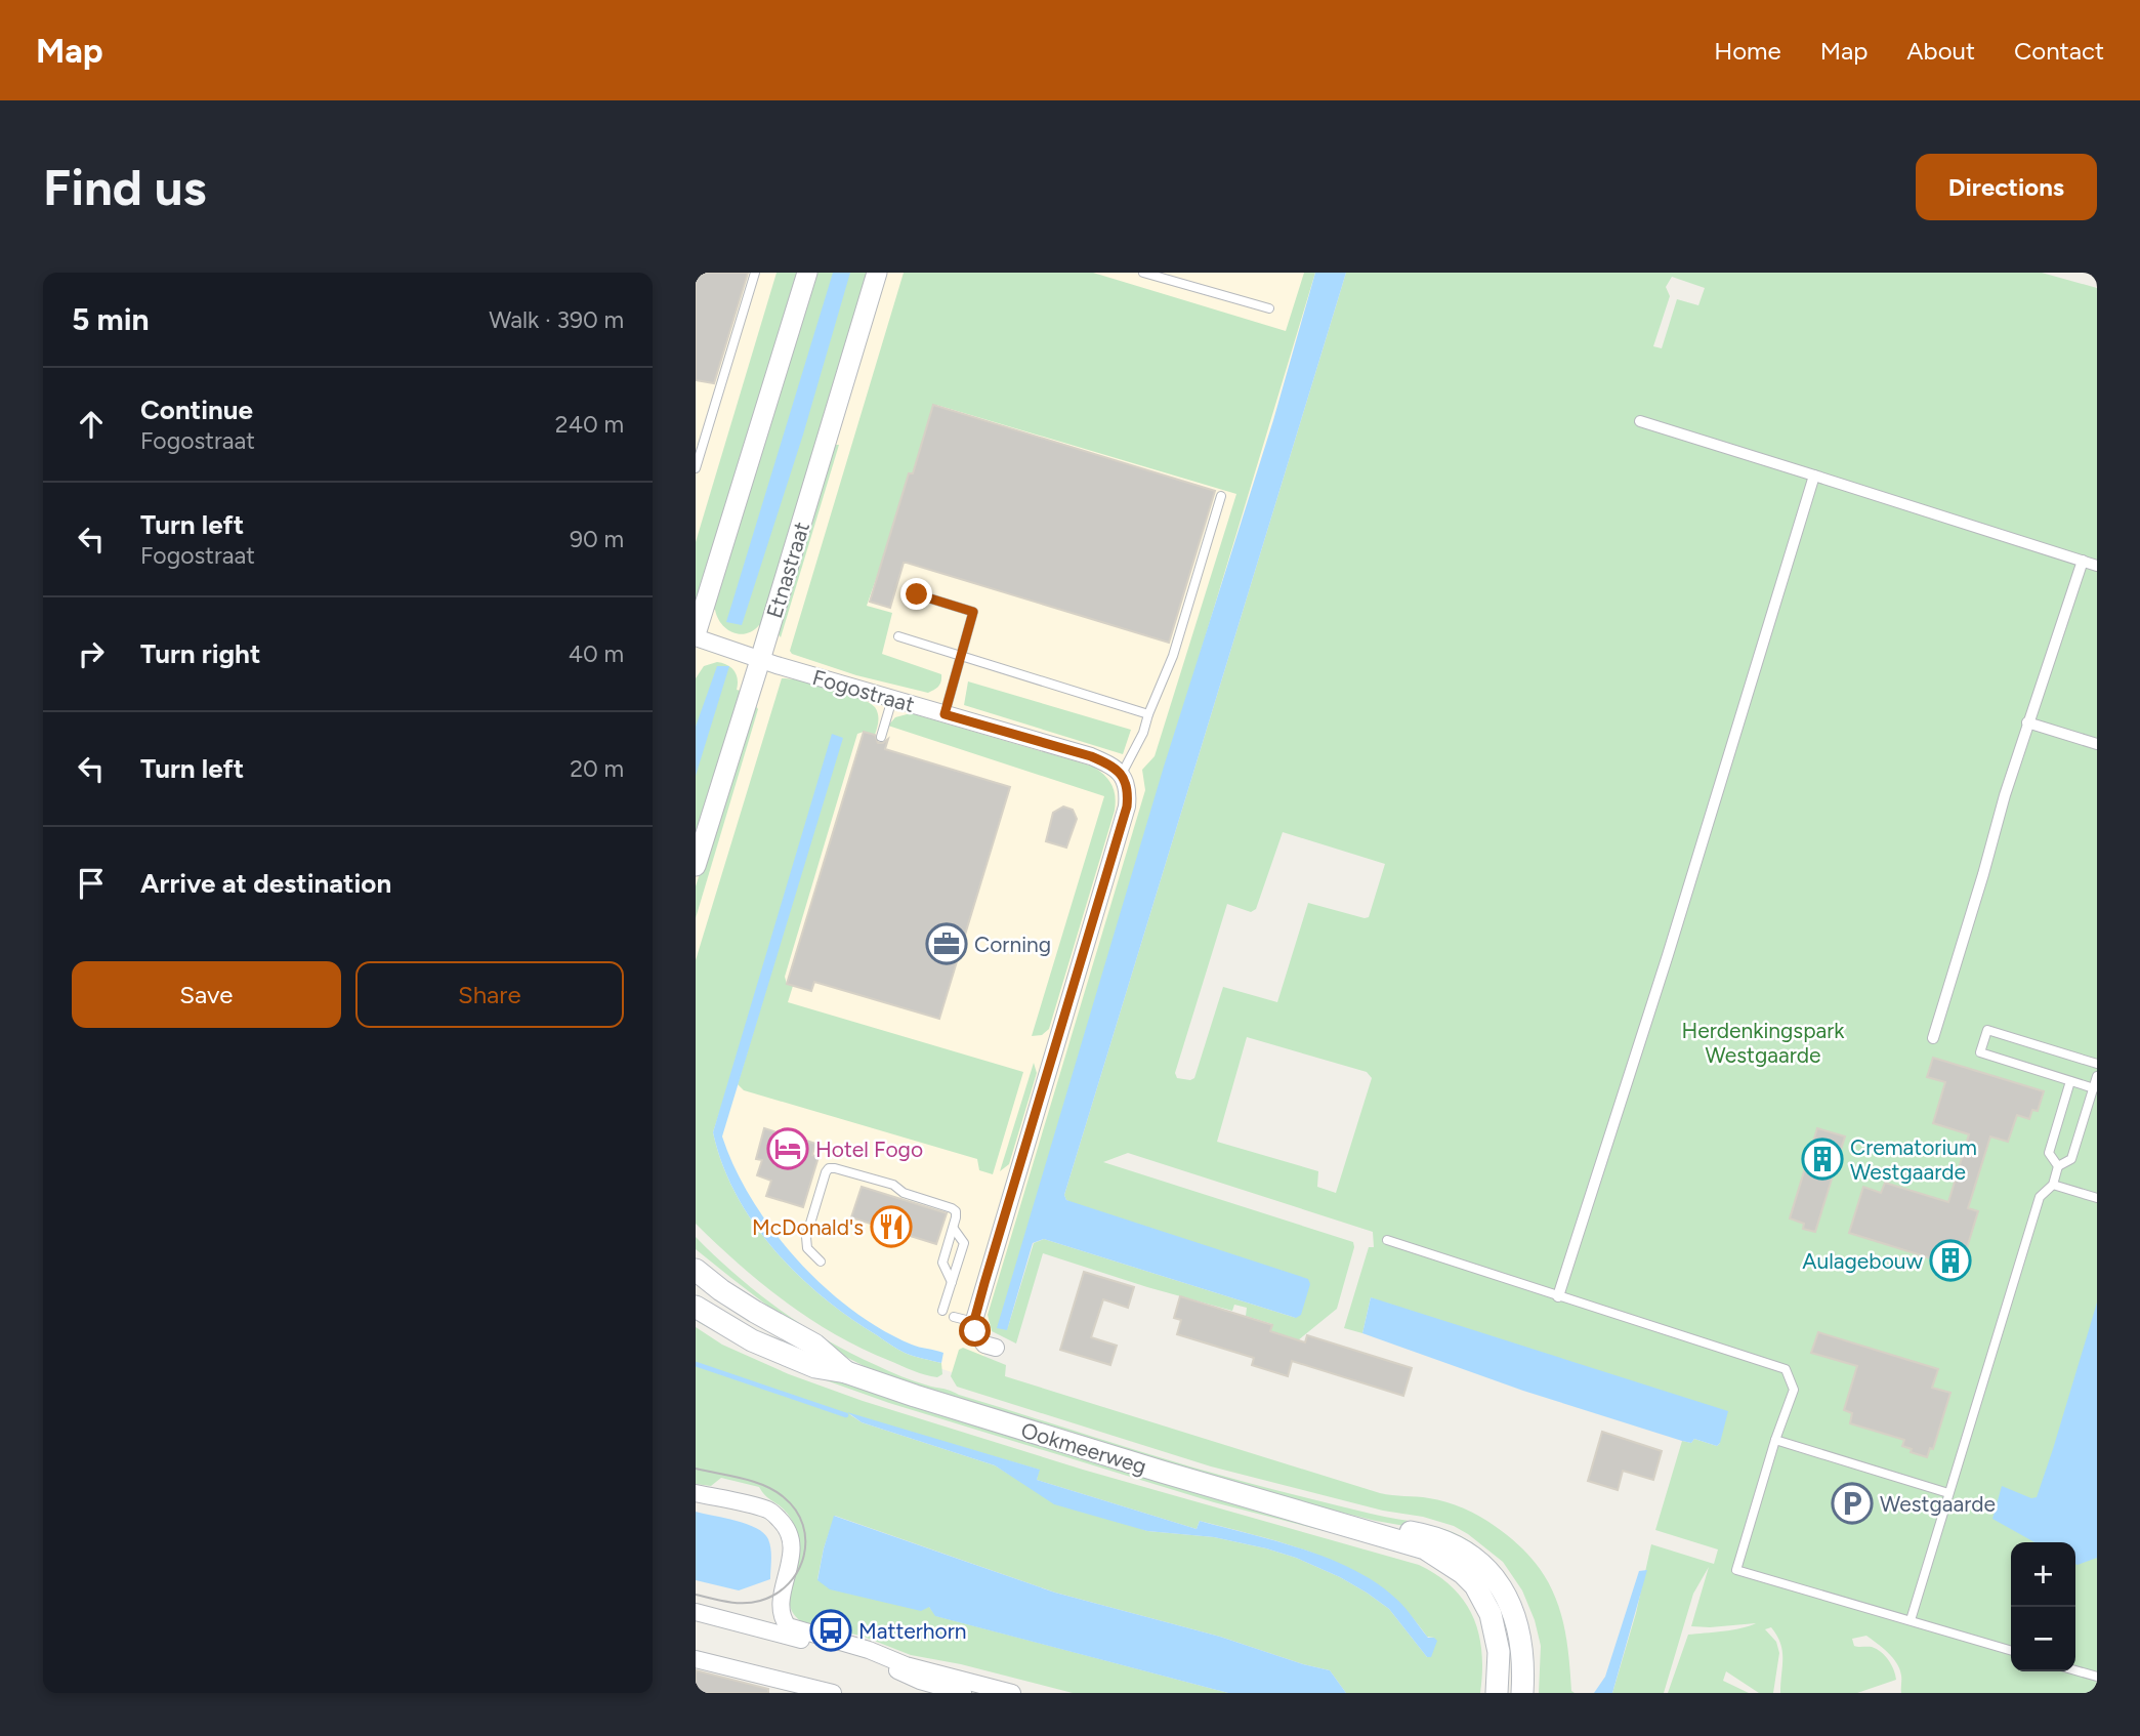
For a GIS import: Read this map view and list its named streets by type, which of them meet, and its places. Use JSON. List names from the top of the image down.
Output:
{
  "streets": {
    "main road": ["Ookmeerweg"],
    "street": ["Etnastraat", "Fogostraat"]
  },
  "crossings": [
    ["Etnastraat", "Fogostraat"]
  ],
  "parks": ["Herdenkingspark Westgaarde"],
  "places": {
    "office": ["Corning"],
    "hotel": ["Hotel Fogo"],
    "building": ["Crematorium Westgaarde", "Aulagebouw"],
    "restaurant": ["McDonald's"],
    "parking": ["Westgaarde"],
    "bus stop": ["Matterhorn"]
  },
  "page": {
    "header": "Map",
    "nav": [
      "Home",
      "Map",
      "About",
      "Contact"
    ],
    "buttons": [
      "Directions",
      ["Save", "Share"]
    ],
    "title": "Find us",
    "heading": ["5 min", "Walk · 390 m"],
    "list": [
      ["Continue", "Fogostraat", "240 m"],
      ["Turn left", "Fogostraat", "90 m"],
      ["Turn right", "40 m"],
      ["Turn left", "20 m"],
      "Arrive at destination"
    ],
    "map_buttons": ["+", "−"]
  }
}
